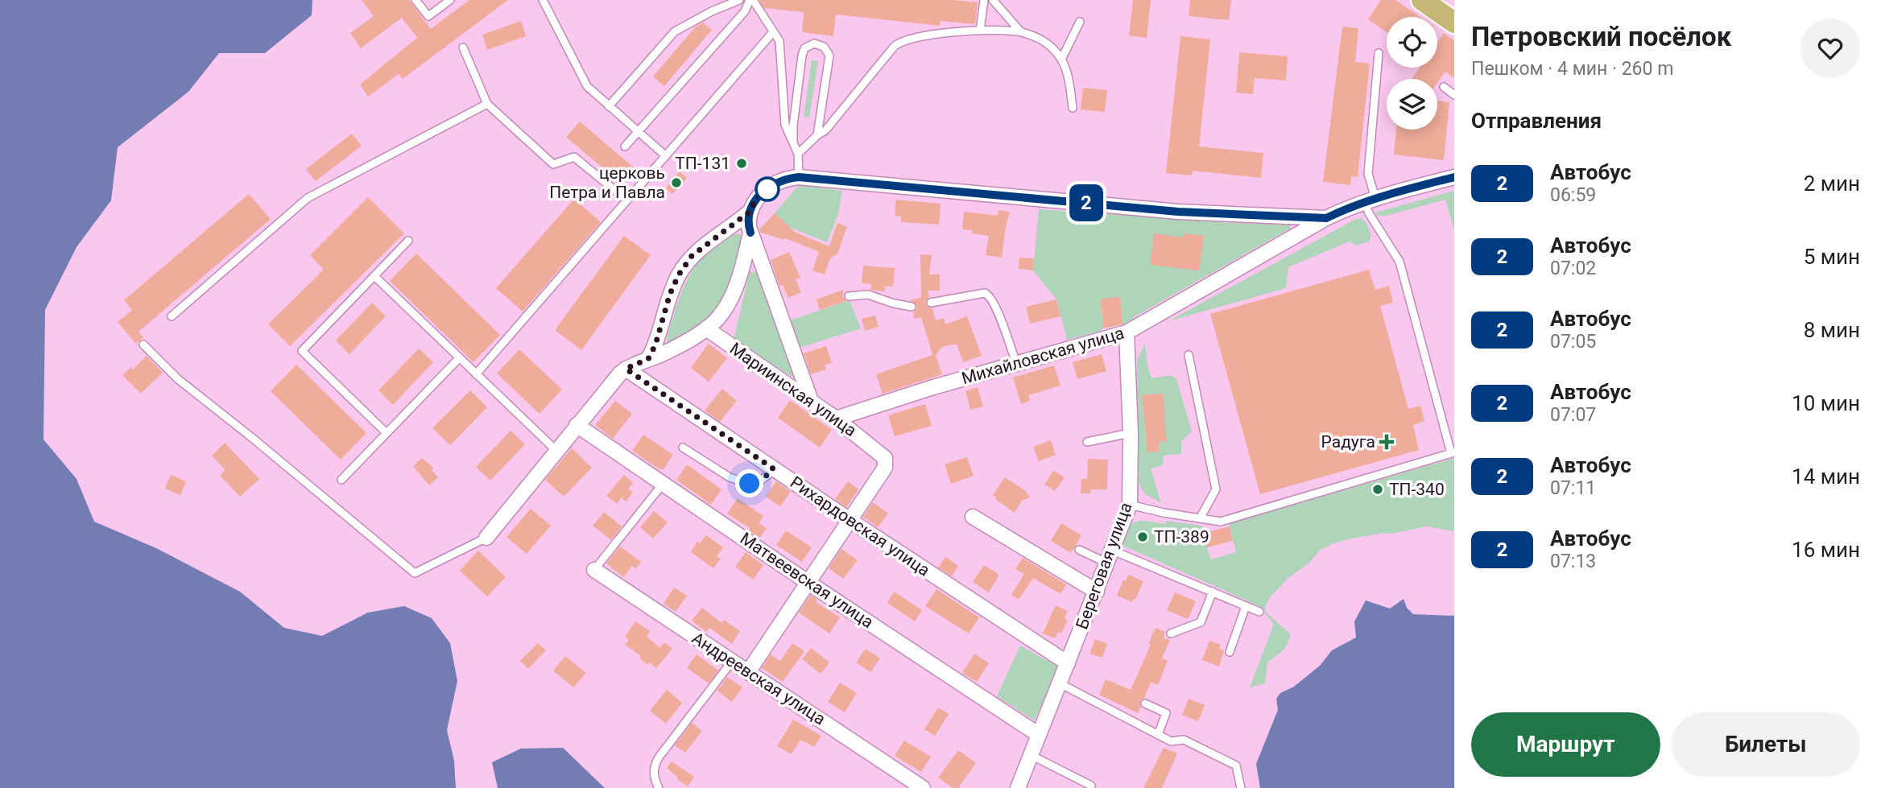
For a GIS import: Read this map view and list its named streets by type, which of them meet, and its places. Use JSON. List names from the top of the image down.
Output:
{
  "streets": {
    "street": [
      "Михайловская улица",
      "Мариинская улица",
      "Рихардовская улица",
      "Береговая улица",
      "Матвеевская улица",
      "Андреевская улица"
    ]
  },
  "crossings": [
    ["Михайловская улица", "Мариинская улица"],
    ["Михайловская улица", "Береговая улица"],
    ["Мариинская улица", "Рихардовская улица"],
    ["Рихардовская улица", "Береговая улица"],
    ["Береговая улица", "Матвеевская улица"]
  ],
  "places": {
    "other": [
      "ТП-131",
      "церковь Петра и Павла",
      "ТП-340",
      "ТП-389"
    ],
    "health": ["Радуга"]
  },
  "lines": ["bus line 2"],
  "page": {
    "on_map": "2",
    "heading": [
      ["Петровский посёлок", "Пешком · 4 мин · 260 m"],
      "Отправления"
    ],
    "list": [
      {
        "mark": "2",
        "name": "Автобус",
        "note": "06:59",
        "value": "2 мин"
      },
      {
        "mark": "2",
        "name": "Автобус",
        "note": "07:02",
        "value": "5 мин"
      },
      {
        "mark": "2",
        "name": "Автобус",
        "note": "07:05",
        "value": "8 мин"
      },
      {
        "mark": "2",
        "name": "Автобус",
        "note": "07:07",
        "value": "10 мин"
      },
      {
        "mark": "2",
        "name": "Автобус",
        "note": "07:11",
        "value": "14 мин"
      },
      {
        "mark": "2",
        "name": "Автобус",
        "note": "07:13",
        "value": "16 мин"
      }
    ],
    "buttons": ["Маршрут", "Билеты"]
  }
}
